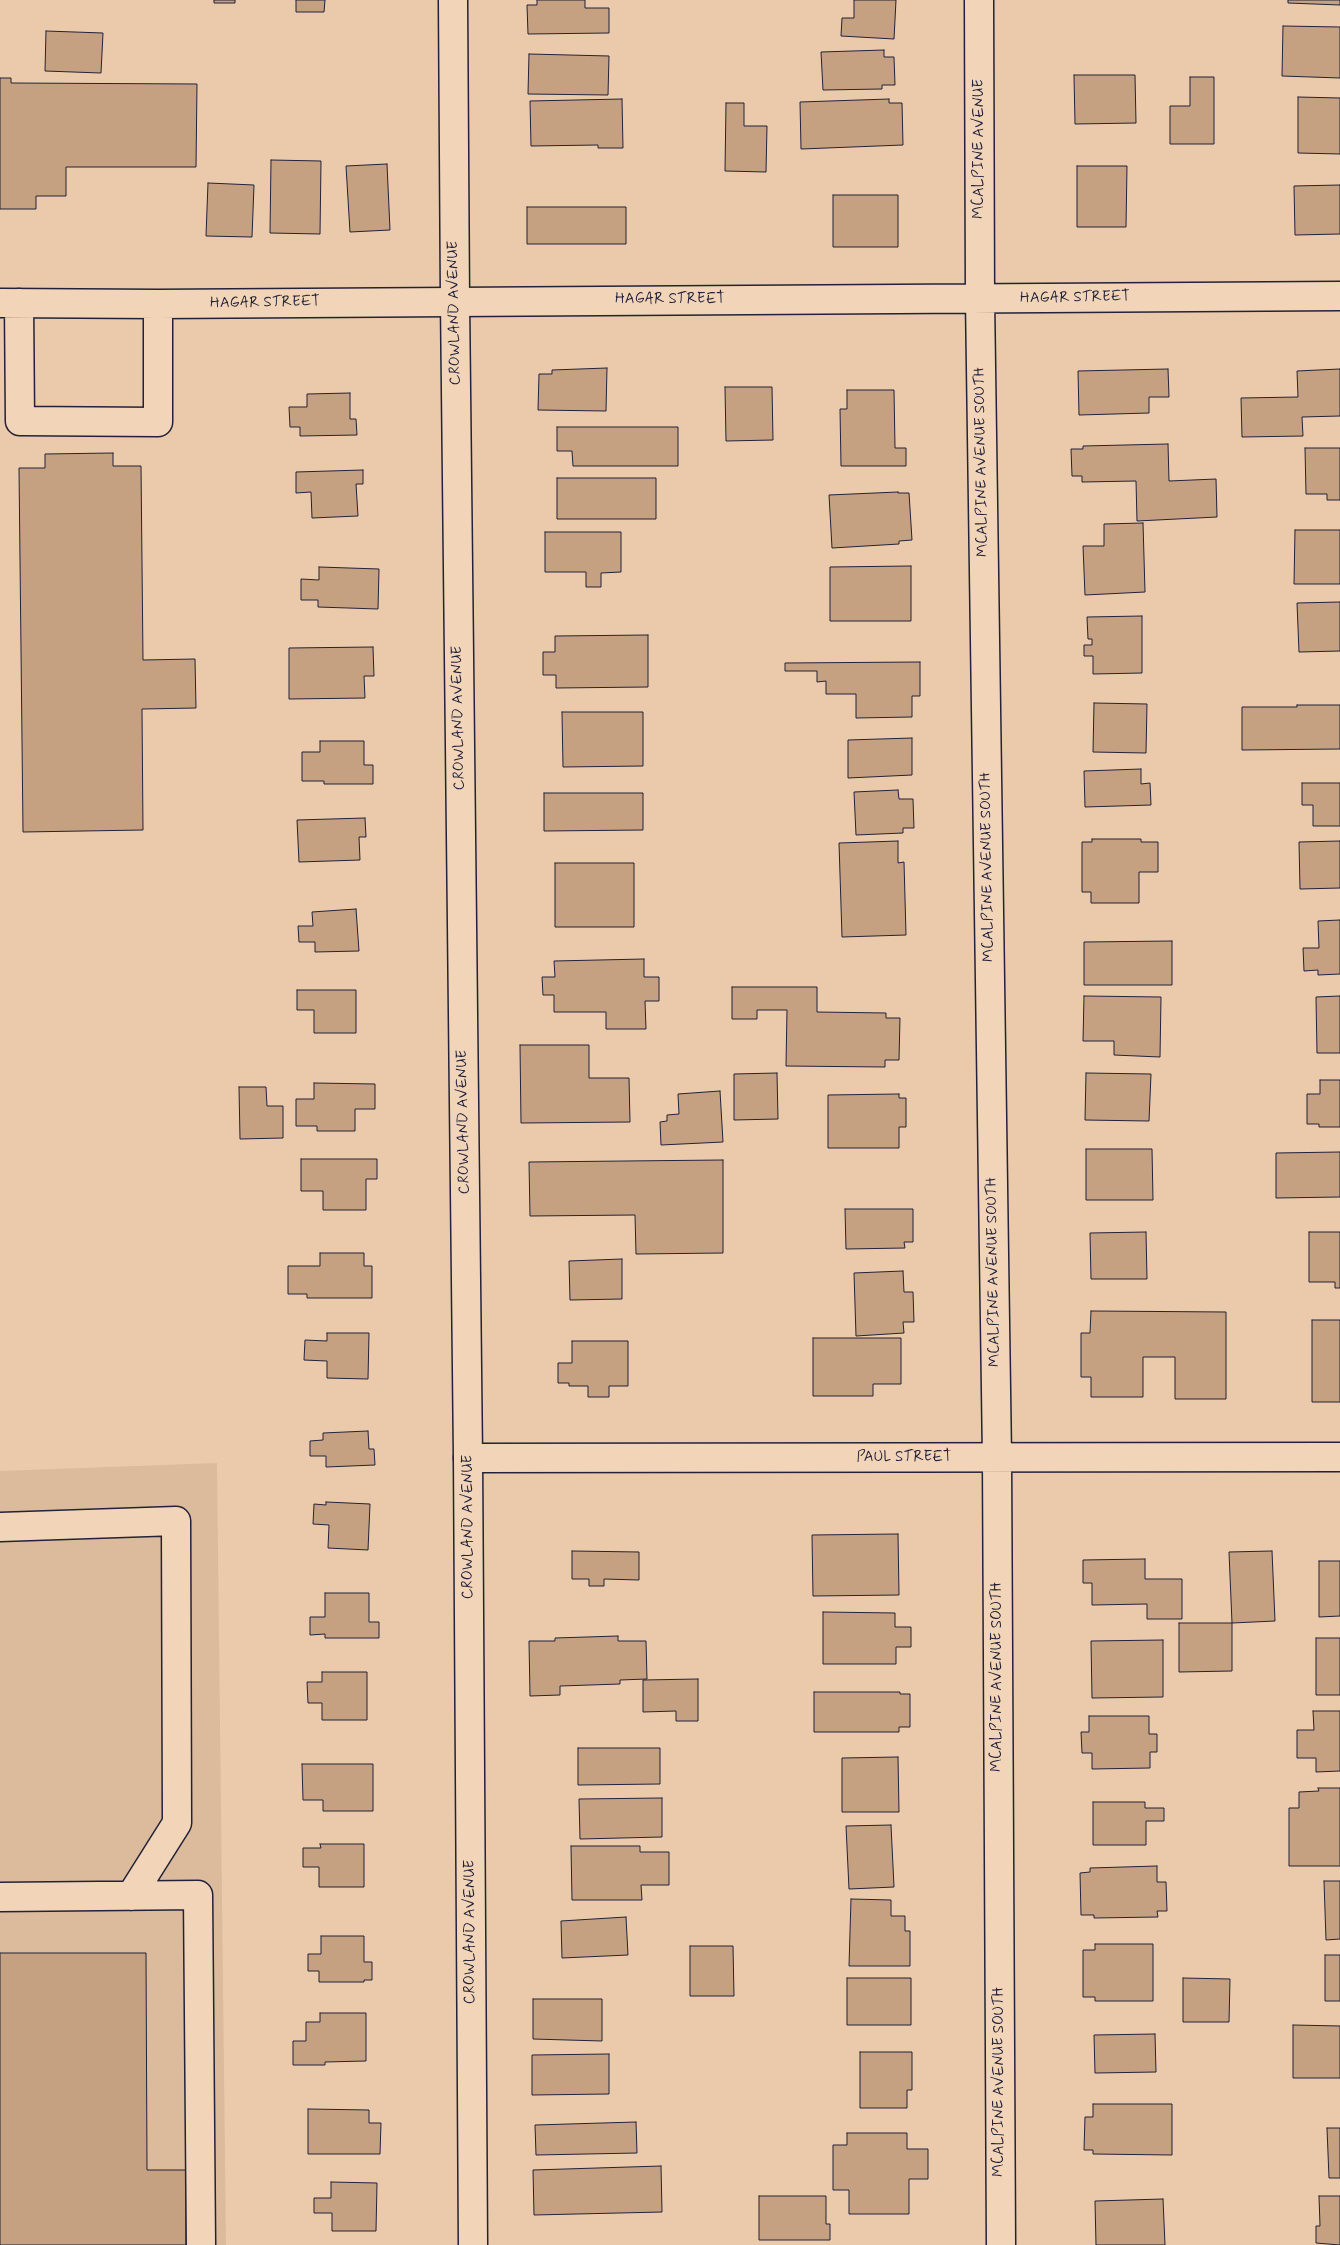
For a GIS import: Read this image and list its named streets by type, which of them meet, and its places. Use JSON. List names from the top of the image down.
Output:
{
  "streets": {
    "street": [
      "MCALPINE AVENUE",
      "HAGAR STREET",
      "CROWLAND AVENUE",
      "MCALPINE AVENUE SOUTH",
      "PAUL STREET"
    ]
  },
  "crossings": [
    ["MCALPINE AVENUE", "HAGAR STREET"],
    ["MCALPINE AVENUE", "MCALPINE AVENUE SOUTH"],
    ["HAGAR STREET", "CROWLAND AVENUE"],
    ["HAGAR STREET", "MCALPINE AVENUE SOUTH"],
    ["CROWLAND AVENUE", "PAUL STREET"],
    ["MCALPINE AVENUE SOUTH", "PAUL STREET"]
  ]
}
